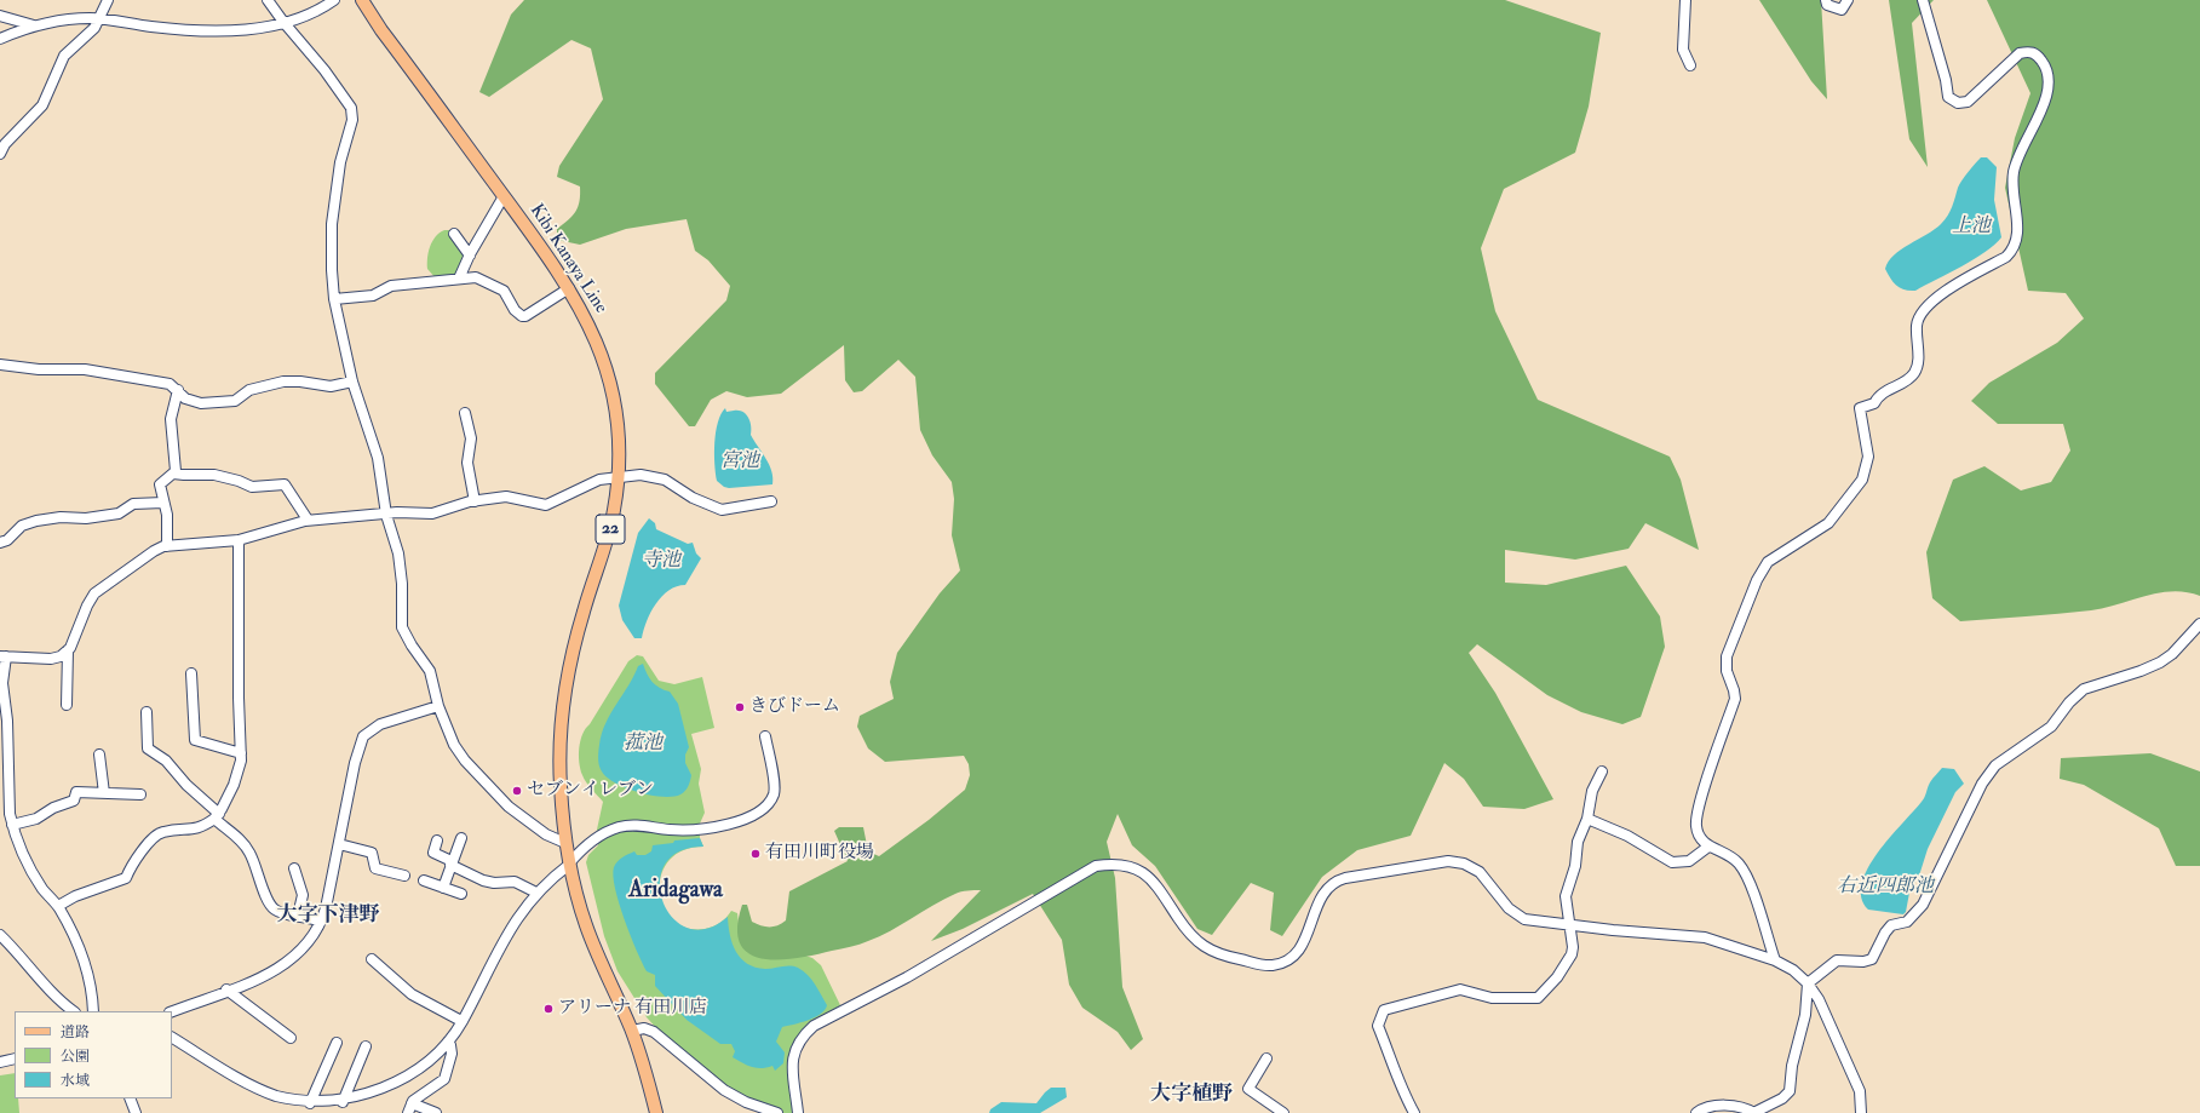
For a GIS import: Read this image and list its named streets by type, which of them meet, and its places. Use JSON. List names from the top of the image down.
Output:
{
  "streets": {
    "main road": ["Kibi Kanaya Line", "22"]
  },
  "districts": ["Aridagawa", "大字下津野", "大字植野"],
  "water": [
    "上池",
    "宮池",
    "寺池",
    "菰池",
    "右近四郎池"
  ],
  "places": [
    "きびドーム",
    "セブンイレブン",
    "有田川町役場",
    "アリーナ 有田川店"
  ],
  "legend": ["道路", "公園", "水域"]
}
